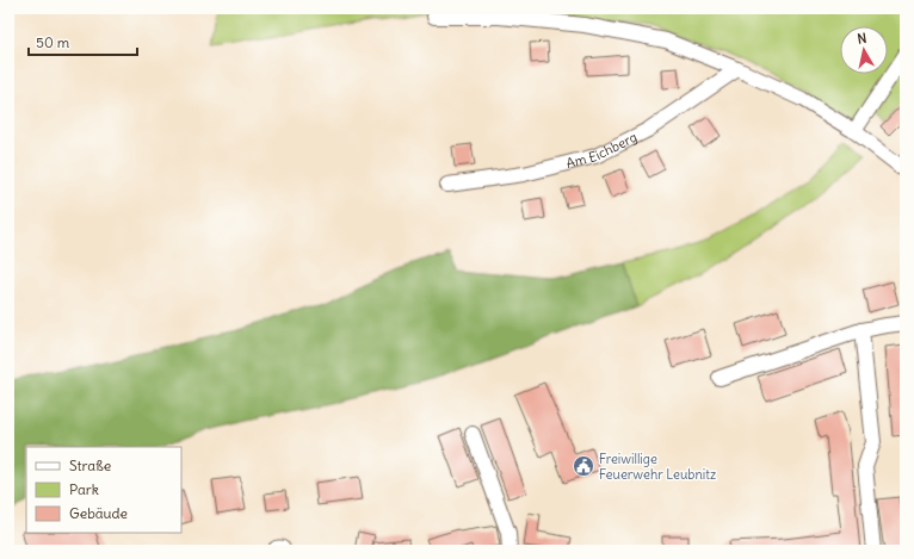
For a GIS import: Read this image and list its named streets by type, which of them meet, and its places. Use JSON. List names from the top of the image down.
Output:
{
  "streets": {
    "street": ["Am Eichberg"]
  },
  "places": {
    "public building": ["Freiwillige Feuerwehr Leubnitz"]
  },
  "legend": ["Straße", "Park", "Gebäude"],
  "scale_bar": "50 m",
  "north": "top"
}
